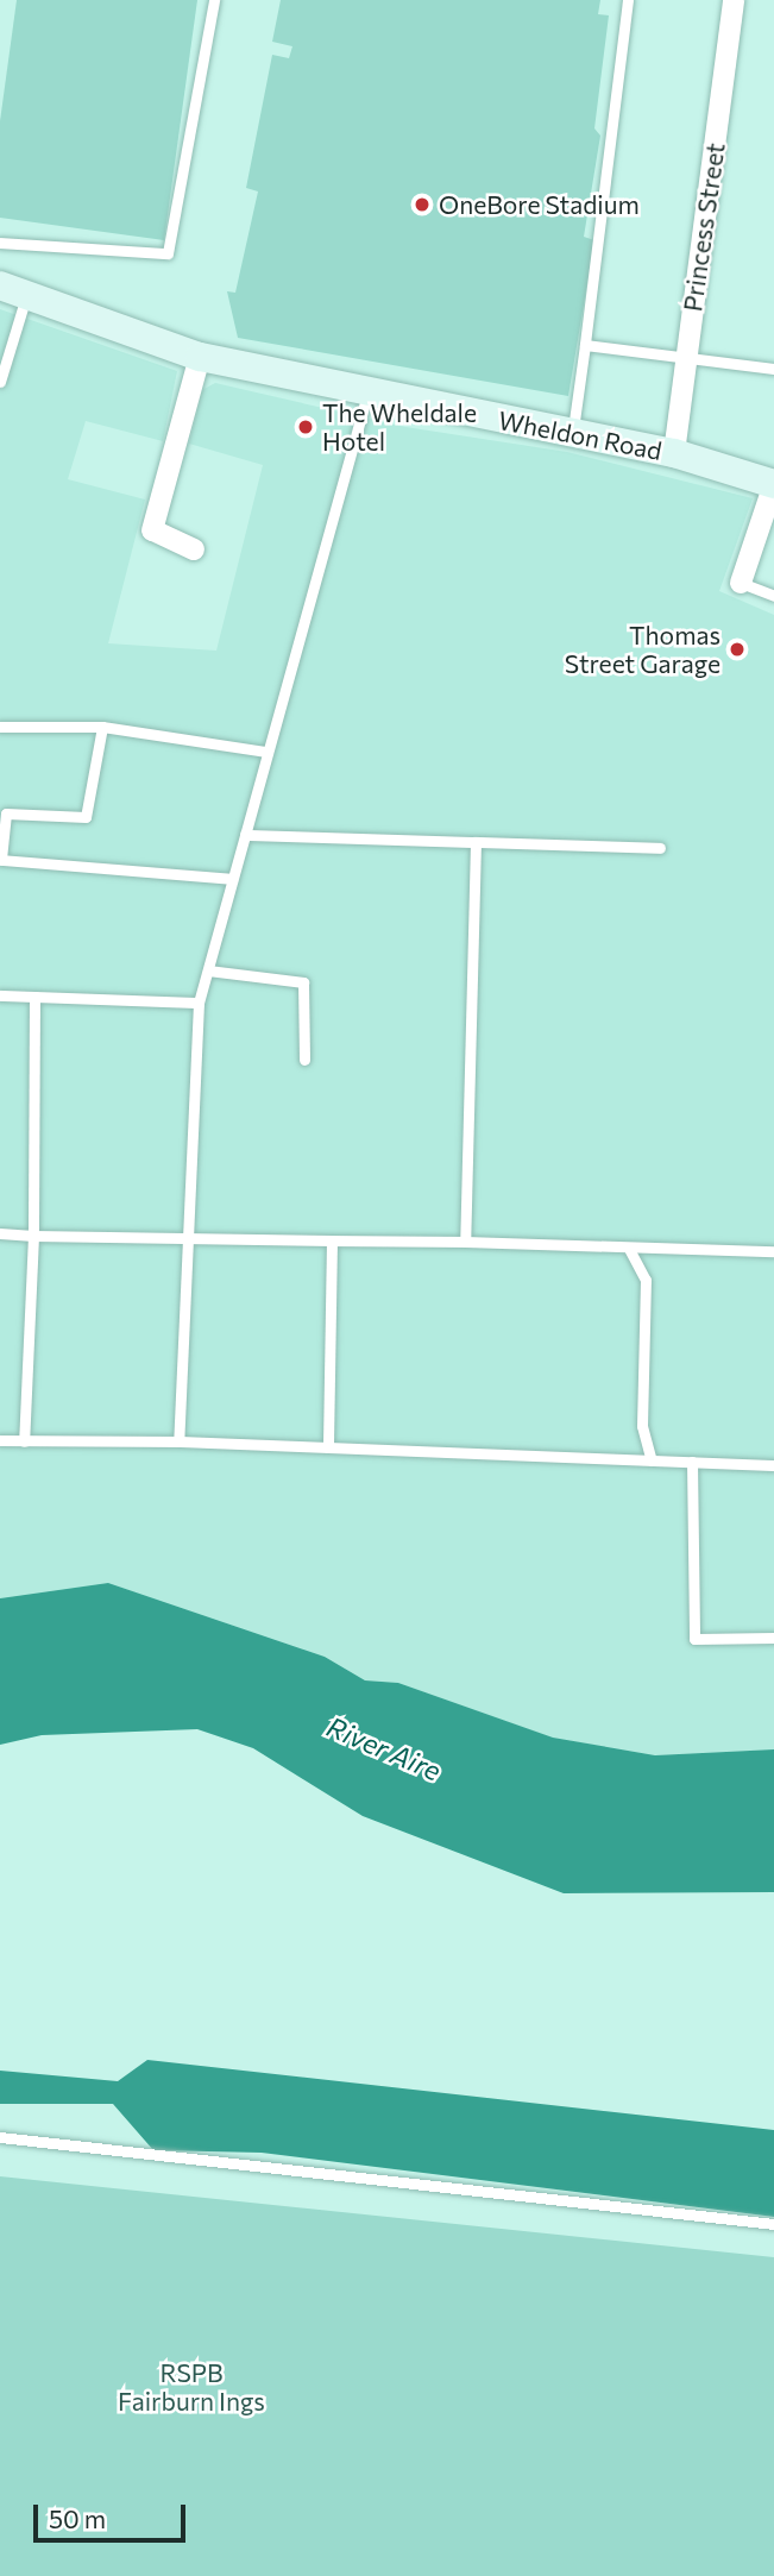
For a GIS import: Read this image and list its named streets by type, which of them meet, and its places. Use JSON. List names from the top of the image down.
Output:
{
  "streets": {
    "street": ["Princess Street", "Wheldon Road"]
  },
  "crossings": [
    ["Princess Street", "Wheldon Road"]
  ],
  "water": ["River Aire"],
  "parks": ["RSPB Fairburn Ings"],
  "places": ["OneBore Stadium", "The Wheldale Hotel", "Thomas Street Garage"],
  "scale_bar": "50 m"
}
